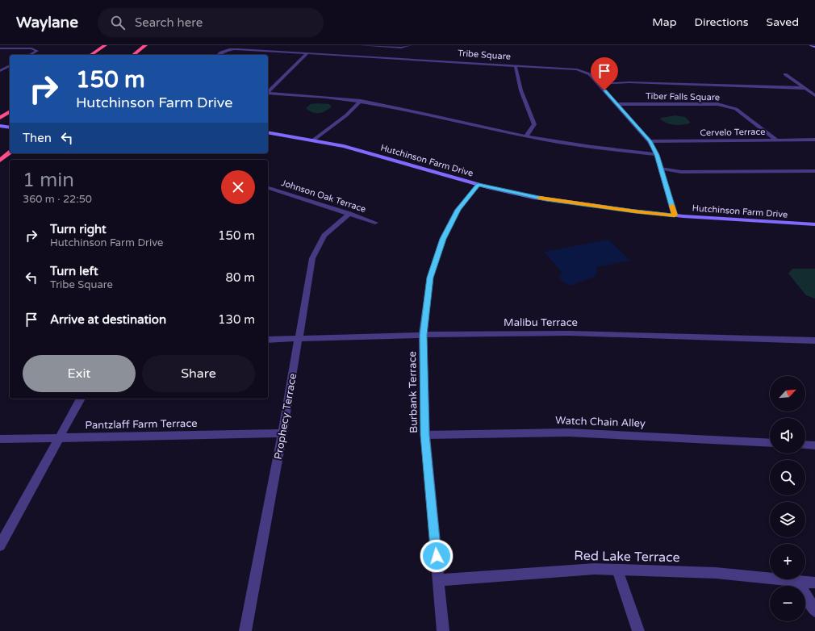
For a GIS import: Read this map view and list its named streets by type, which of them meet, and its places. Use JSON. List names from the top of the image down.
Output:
{
  "streets": {
    "street": [
      "Tribe Square",
      "Tiber Falls Square",
      "Cervelo Terrace",
      "Hutchinson Farm Drive",
      "Johnson Oak Terrace",
      "Malibu Terrace",
      "Burbank Terrace",
      "Prophecy Terrace",
      "Watch Chain Alley",
      "Pantzlaff Farm Terrace",
      "Red Lake Terrace"
    ]
  },
  "crossings": [
    ["Tribe Square", "Tiber Falls Square"],
    ["Tribe Square", "Cervelo Terrace"],
    ["Tribe Square", "Hutchinson Farm Drive"],
    ["Tiber Falls Square", "Cervelo Terrace"],
    ["Hutchinson Farm Drive", "Burbank Terrace"],
    ["Johnson Oak Terrace", "Prophecy Terrace"],
    ["Malibu Terrace", "Burbank Terrace"],
    ["Malibu Terrace", "Prophecy Terrace"],
    ["Burbank Terrace", "Watch Chain Alley"],
    ["Burbank Terrace", "Red Lake Terrace"],
    ["Prophecy Terrace", "Pantzlaff Farm Terrace"]
  ],
  "north": "top right",
  "page": {
    "header": "Waylane",
    "search": "Search here",
    "nav": ["Map", "Directions", "Saved"],
    "turn": ["150 m", "Hutchinson Farm Drive"],
    "then": "Then",
    "heading": ["1 min", "360 m · 22:50"],
    "list": [
      {
        "name": "Turn right",
        "note": "Hutchinson Farm Drive",
        "value": "150 m"
      },
      {
        "name": "Turn left",
        "note": "Tribe Square",
        "value": "80 m"
      },
      {
        "name": "Arrive at destination",
        "value": "130 m"
      }
    ],
    "buttons": ["Exit", "Share"],
    "map_buttons": ["+", "−"]
  }
}
